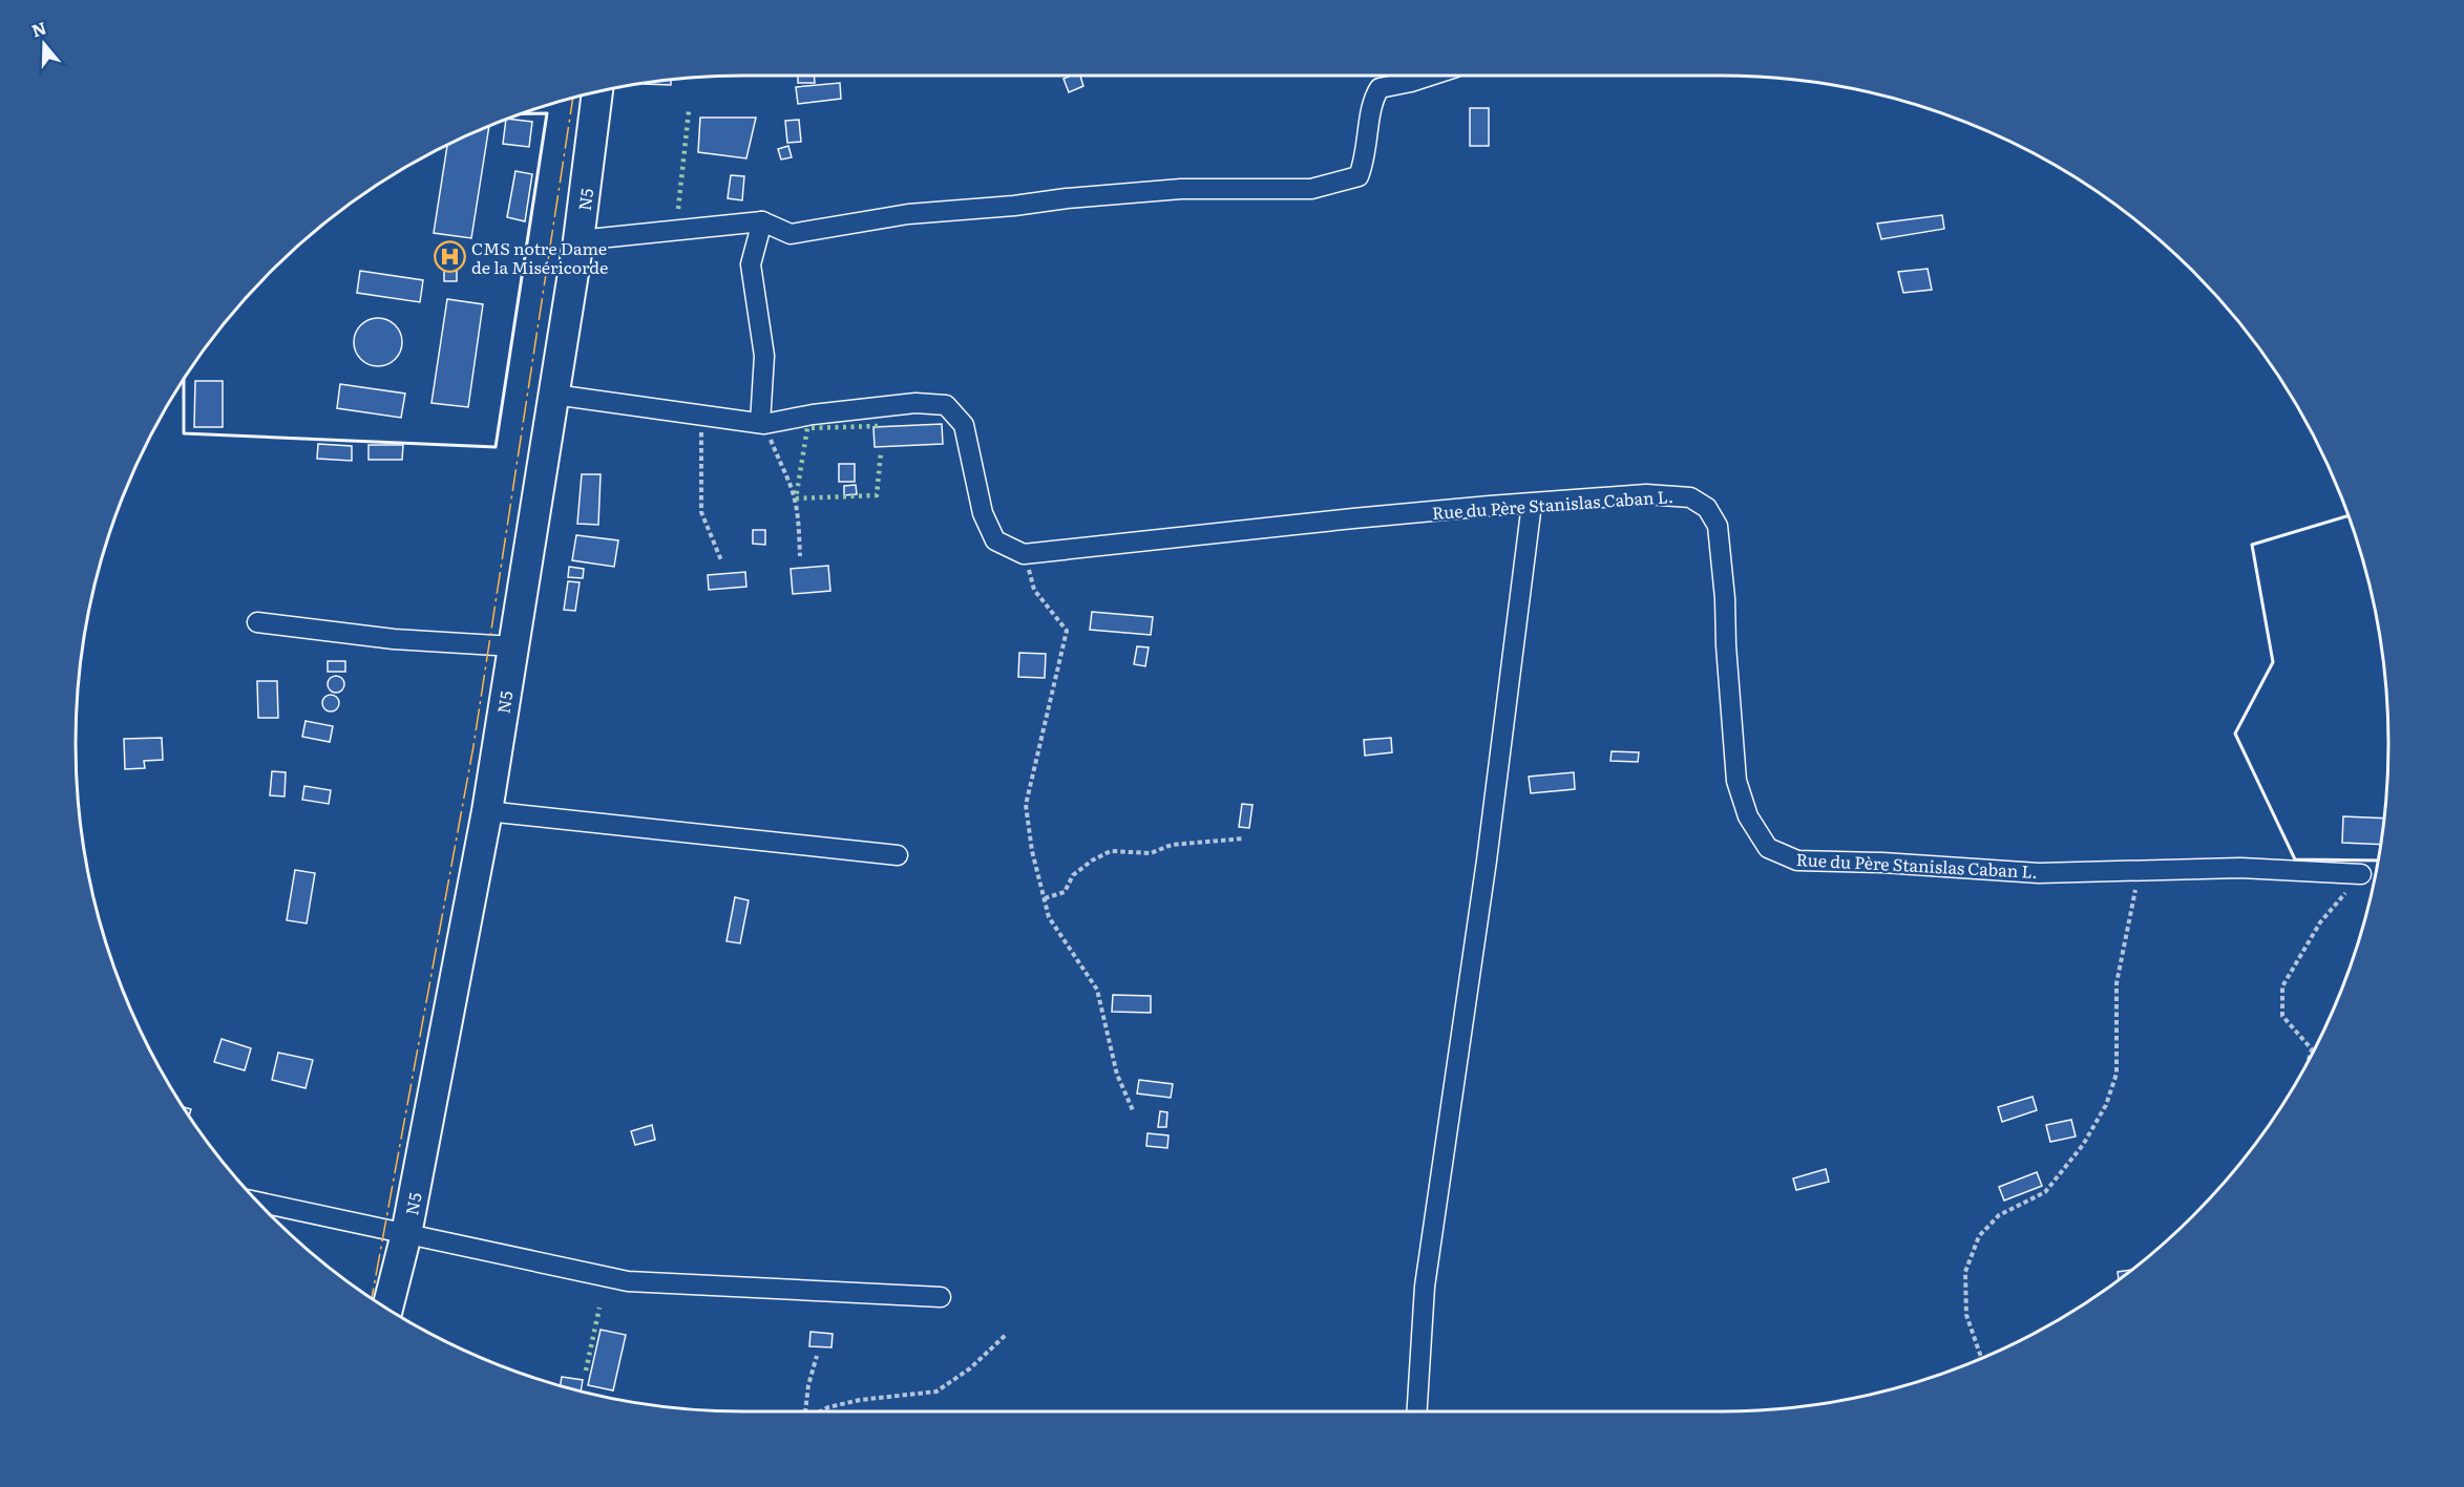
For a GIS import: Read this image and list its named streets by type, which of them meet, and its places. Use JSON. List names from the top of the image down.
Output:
{
  "streets": {
    "main road": ["N5"],
    "street": ["Rue du Père Stanislas Caban L."]
  },
  "places": {
    "hospital": ["CMS notre Dame de la Miséricorde"]
  },
  "north": "top"
}
